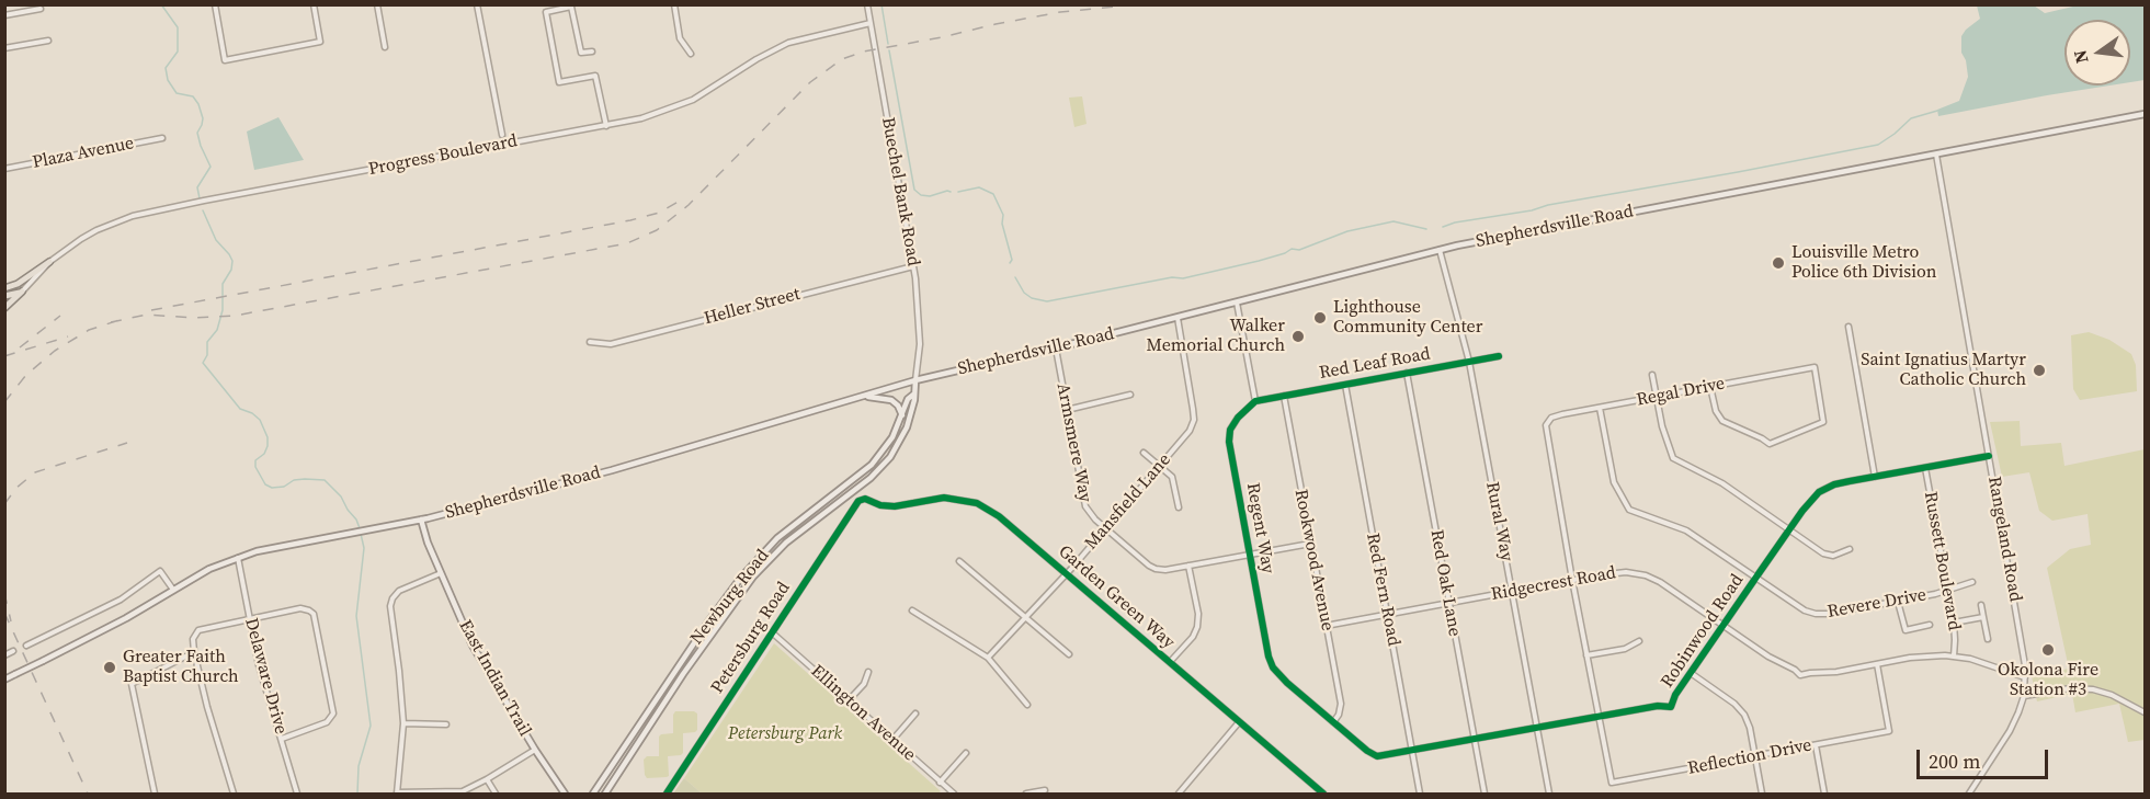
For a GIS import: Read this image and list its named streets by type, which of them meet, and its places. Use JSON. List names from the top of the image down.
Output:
{
  "streets": {
    "main road": ["Shepherdsville Road", "Newburg Road", "East Indian Trail"],
    "street": [
      "Plaza Avenue",
      "Progress Boulevard",
      "Buechel Bank Road",
      "Heller Street",
      "Red Leaf Road",
      "Regal Drive",
      "Armsmere Way",
      "Mansfield Lane",
      "Rural Way",
      "Regent Way",
      "Rangeland Road",
      "Rookwood Avenue",
      "Russett Boulevard",
      "Red Oak Lane",
      "Ridgecrest Road",
      "Red Fern Road",
      "Garden Green Way",
      "Revere Drive",
      "Robinwood Road",
      "Petersburg Road",
      "Delaware Drive",
      "Ellington Avenue",
      "Reflection Drive"
    ]
  },
  "crossings": [
    ["Progress Boulevard", "Buechel Bank Road"],
    ["Buechel Bank Road", "Shepherdsville Road"],
    ["Buechel Bank Road", "Heller Street"],
    ["Buechel Bank Road", "Newburg Road"],
    ["Shepherdsville Road", "Armsmere Way"],
    ["Shepherdsville Road", "Mansfield Lane"],
    ["Shepherdsville Road", "Rural Way"],
    ["Shepherdsville Road", "Rangeland Road"],
    ["Shepherdsville Road", "Newburg Road"],
    ["Shepherdsville Road", "Delaware Drive"],
    ["Shepherdsville Road", "East Indian Trail"],
    ["Red Leaf Road", "Rural Way"],
    ["Red Leaf Road", "Regent Way"],
    ["Red Leaf Road", "Rookwood Avenue"],
    ["Red Leaf Road", "Red Oak Lane"],
    ["Red Leaf Road", "Red Fern Road"],
    ["Regal Drive", "Ridgecrest Road"],
    ["Regal Drive", "Revere Drive"],
    ["Armsmere Way", "Mansfield Lane"],
    ["Armsmere Way", "Regent Way"],
    ["Armsmere Way", "Rookwood Avenue"],
    ["Mansfield Lane", "Garden Green Way"],
    ["Rural Way", "Ridgecrest Road"],
    ["Rural Way", "Robinwood Road"],
    ["Regent Way", "Robinwood Road"],
    ["Rangeland Road", "Ridgecrest Road"],
    ["Rangeland Road", "Robinwood Road"],
    ["Rookwood Avenue", "Ridgecrest Road"],
    ["Rookwood Avenue", "Robinwood Road"],
    ["Russett Boulevard", "Ridgecrest Road"],
    ["Russett Boulevard", "Revere Drive"],
    ["Russett Boulevard", "Robinwood Road"],
    ["Red Oak Lane", "Ridgecrest Road"],
    ["Red Oak Lane", "Robinwood Road"],
    ["Ridgecrest Road", "Red Fern Road"],
    ["Ridgecrest Road", "Robinwood Road"],
    ["Ridgecrest Road", "Reflection Drive"],
    ["Red Fern Road", "Robinwood Road"],
    ["Garden Green Way", "Petersburg Road"],
    ["Revere Drive", "Robinwood Road"],
    ["Robinwood Road", "Reflection Drive"],
    ["Petersburg Road", "Ellington Avenue"]
  ],
  "parks": ["Petersburg Park"],
  "places": [
    "Louisville Metro Police 6th Division",
    "Lighthouse Community Center",
    "Walker Memorial Church",
    "Saint Ignatius Martyr Catholic Church",
    "Okolona Fire Station #3",
    "Greater Faith Baptist Church"
  ],
  "scale_bar": "200 m",
  "north": "left"
}
